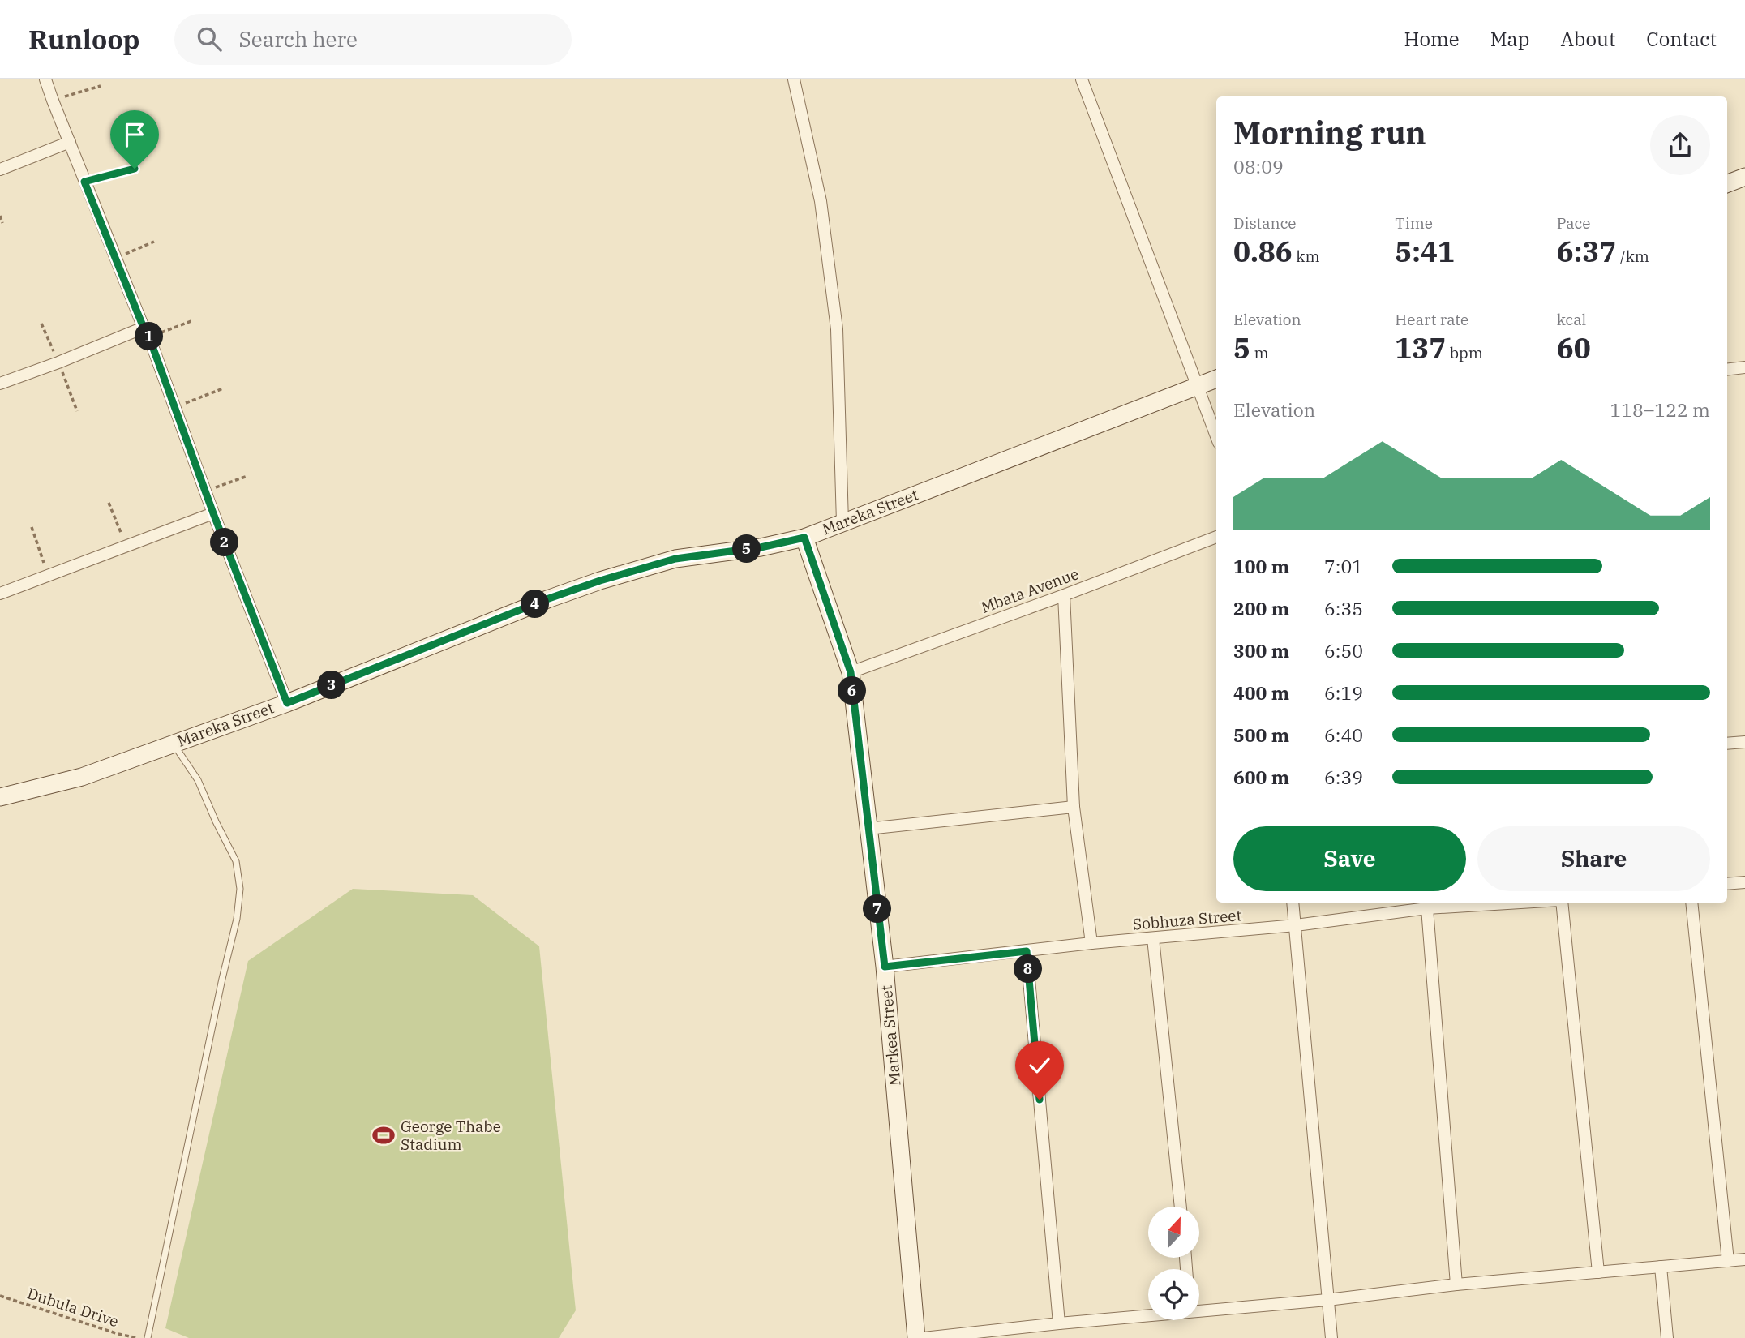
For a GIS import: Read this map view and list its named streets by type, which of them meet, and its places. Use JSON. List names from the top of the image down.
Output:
{
  "streets": {
    "main road": ["Mareka Street", "Markea Street"],
    "street": ["Mbata Avenue", "Sobhuza Street"],
    "path": ["Dubula Drive"]
  },
  "crossings": [
    ["Mareka Street", "Markea Street"],
    ["Mbata Avenue", "Markea Street"],
    ["Sobhuza Street", "Markea Street"]
  ],
  "places": {
    "sports": ["George Thabe Stadium"]
  },
  "north": "top",
  "page": {
    "header": "Runloop",
    "search": "Search here",
    "nav": [
      "Home",
      "Map",
      "About",
      "Contact"
    ],
    "heading": ["Morning run", "08:09"],
    "stats": [
      ["Distance", "0.86 km"],
      ["Time", "5:41"],
      ["Pace", "6:37 /km"],
      ["Elevation", "5 m"],
      ["Heart rate", "137 bpm"],
      ["kcal", "60"]
    ],
    "pins": [
      "1",
      "2",
      "5",
      "4",
      "3",
      "6",
      "7",
      "8"
    ],
    "chart": ["Elevation", "118–122 m"],
    "list": [
      {
        "name": "100 m",
        "note": "7:01"
      },
      {
        "name": "200 m",
        "note": "6:35"
      },
      {
        "name": "300 m",
        "note": "6:50"
      },
      {
        "name": "400 m",
        "note": "6:19"
      },
      {
        "name": "500 m",
        "note": "6:40"
      },
      {
        "name": "600 m",
        "note": "6:39"
      }
    ],
    "buttons": ["Save", "Share"]
  }
}
